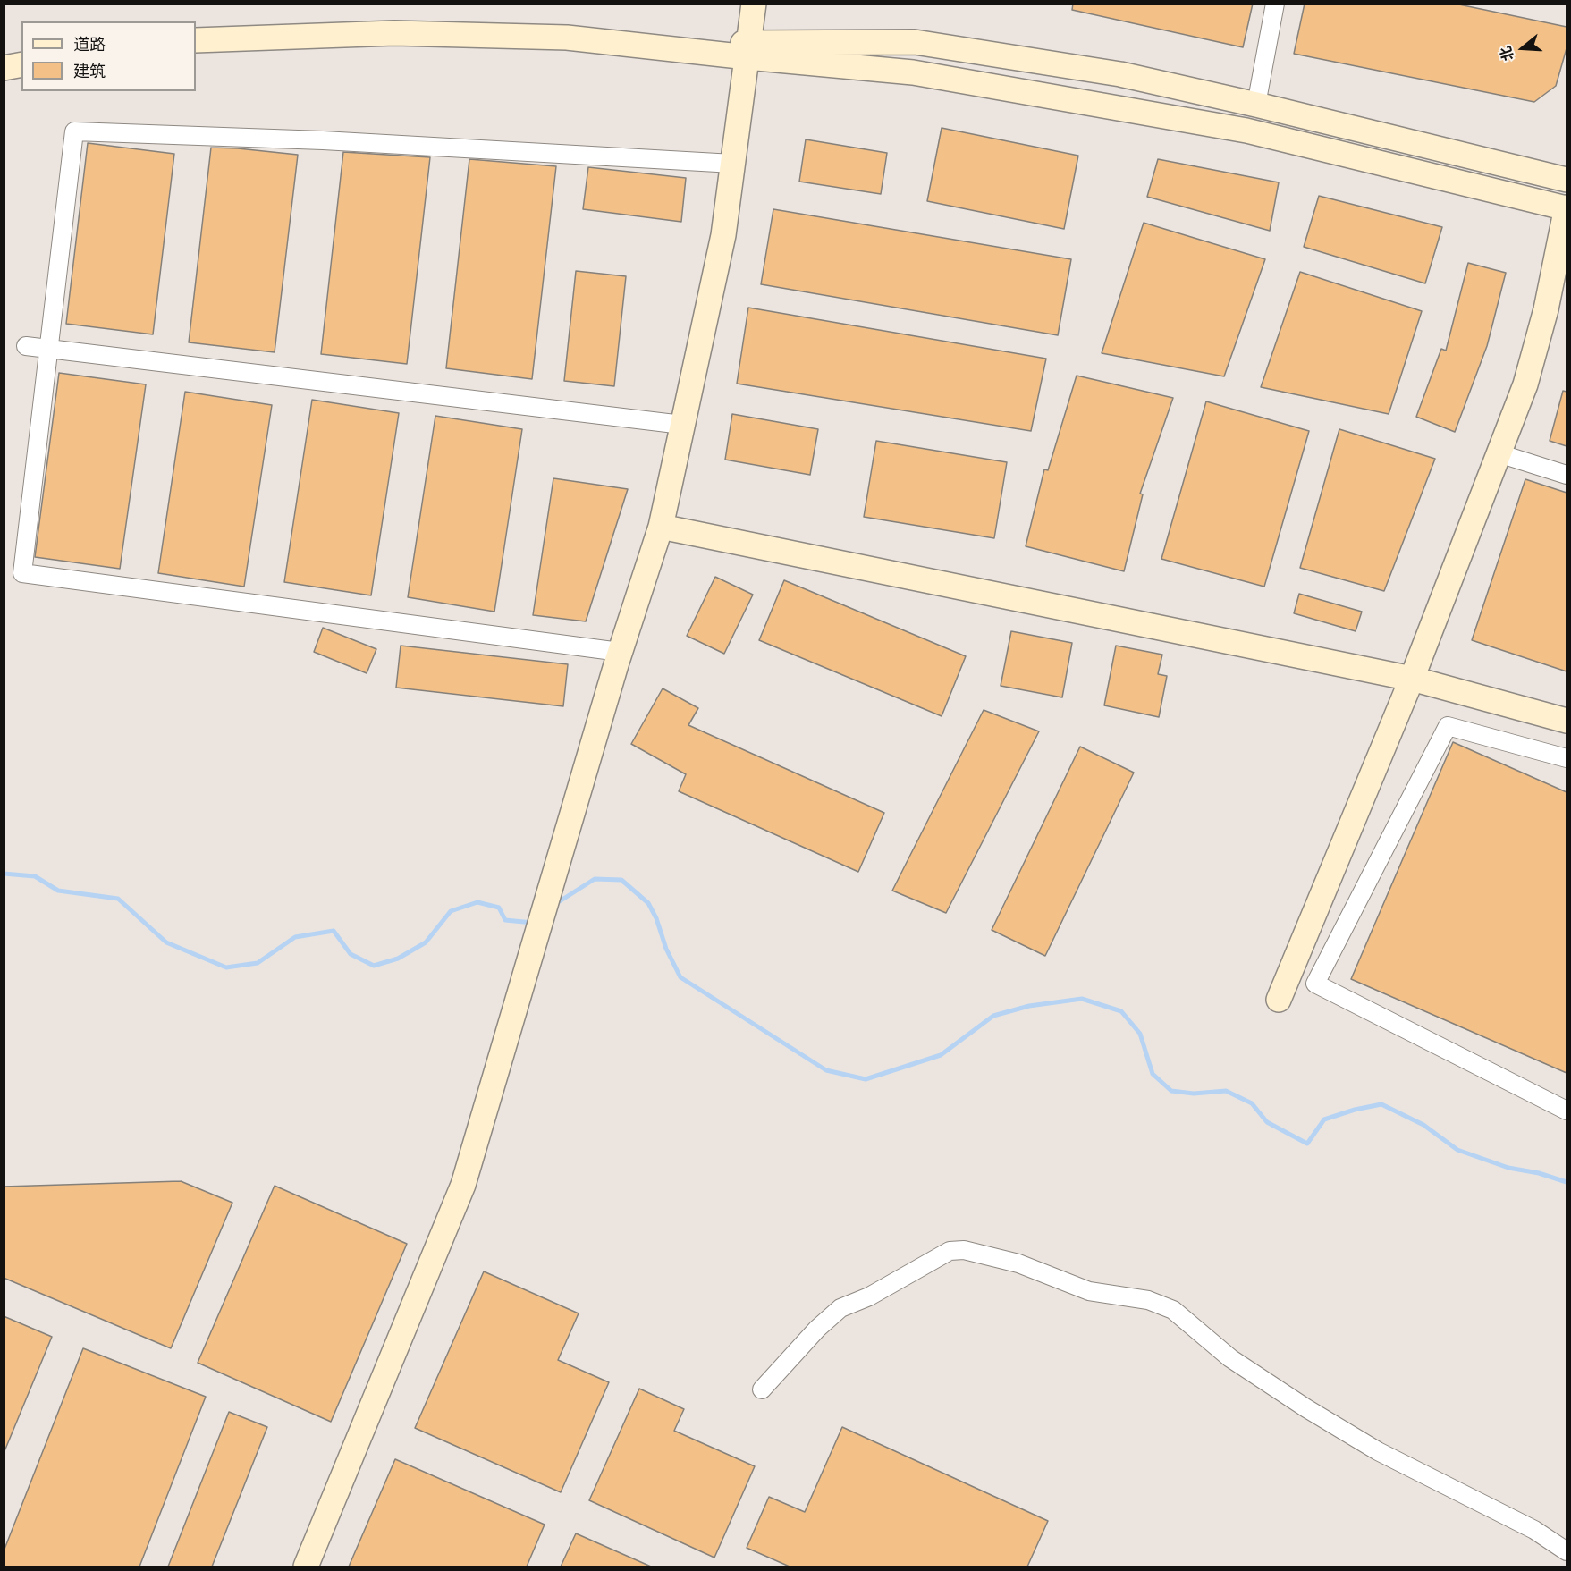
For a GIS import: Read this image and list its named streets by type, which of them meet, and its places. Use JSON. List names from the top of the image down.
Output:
{
  "legend": ["道路", "建筑"],
  "north": "left"
}
